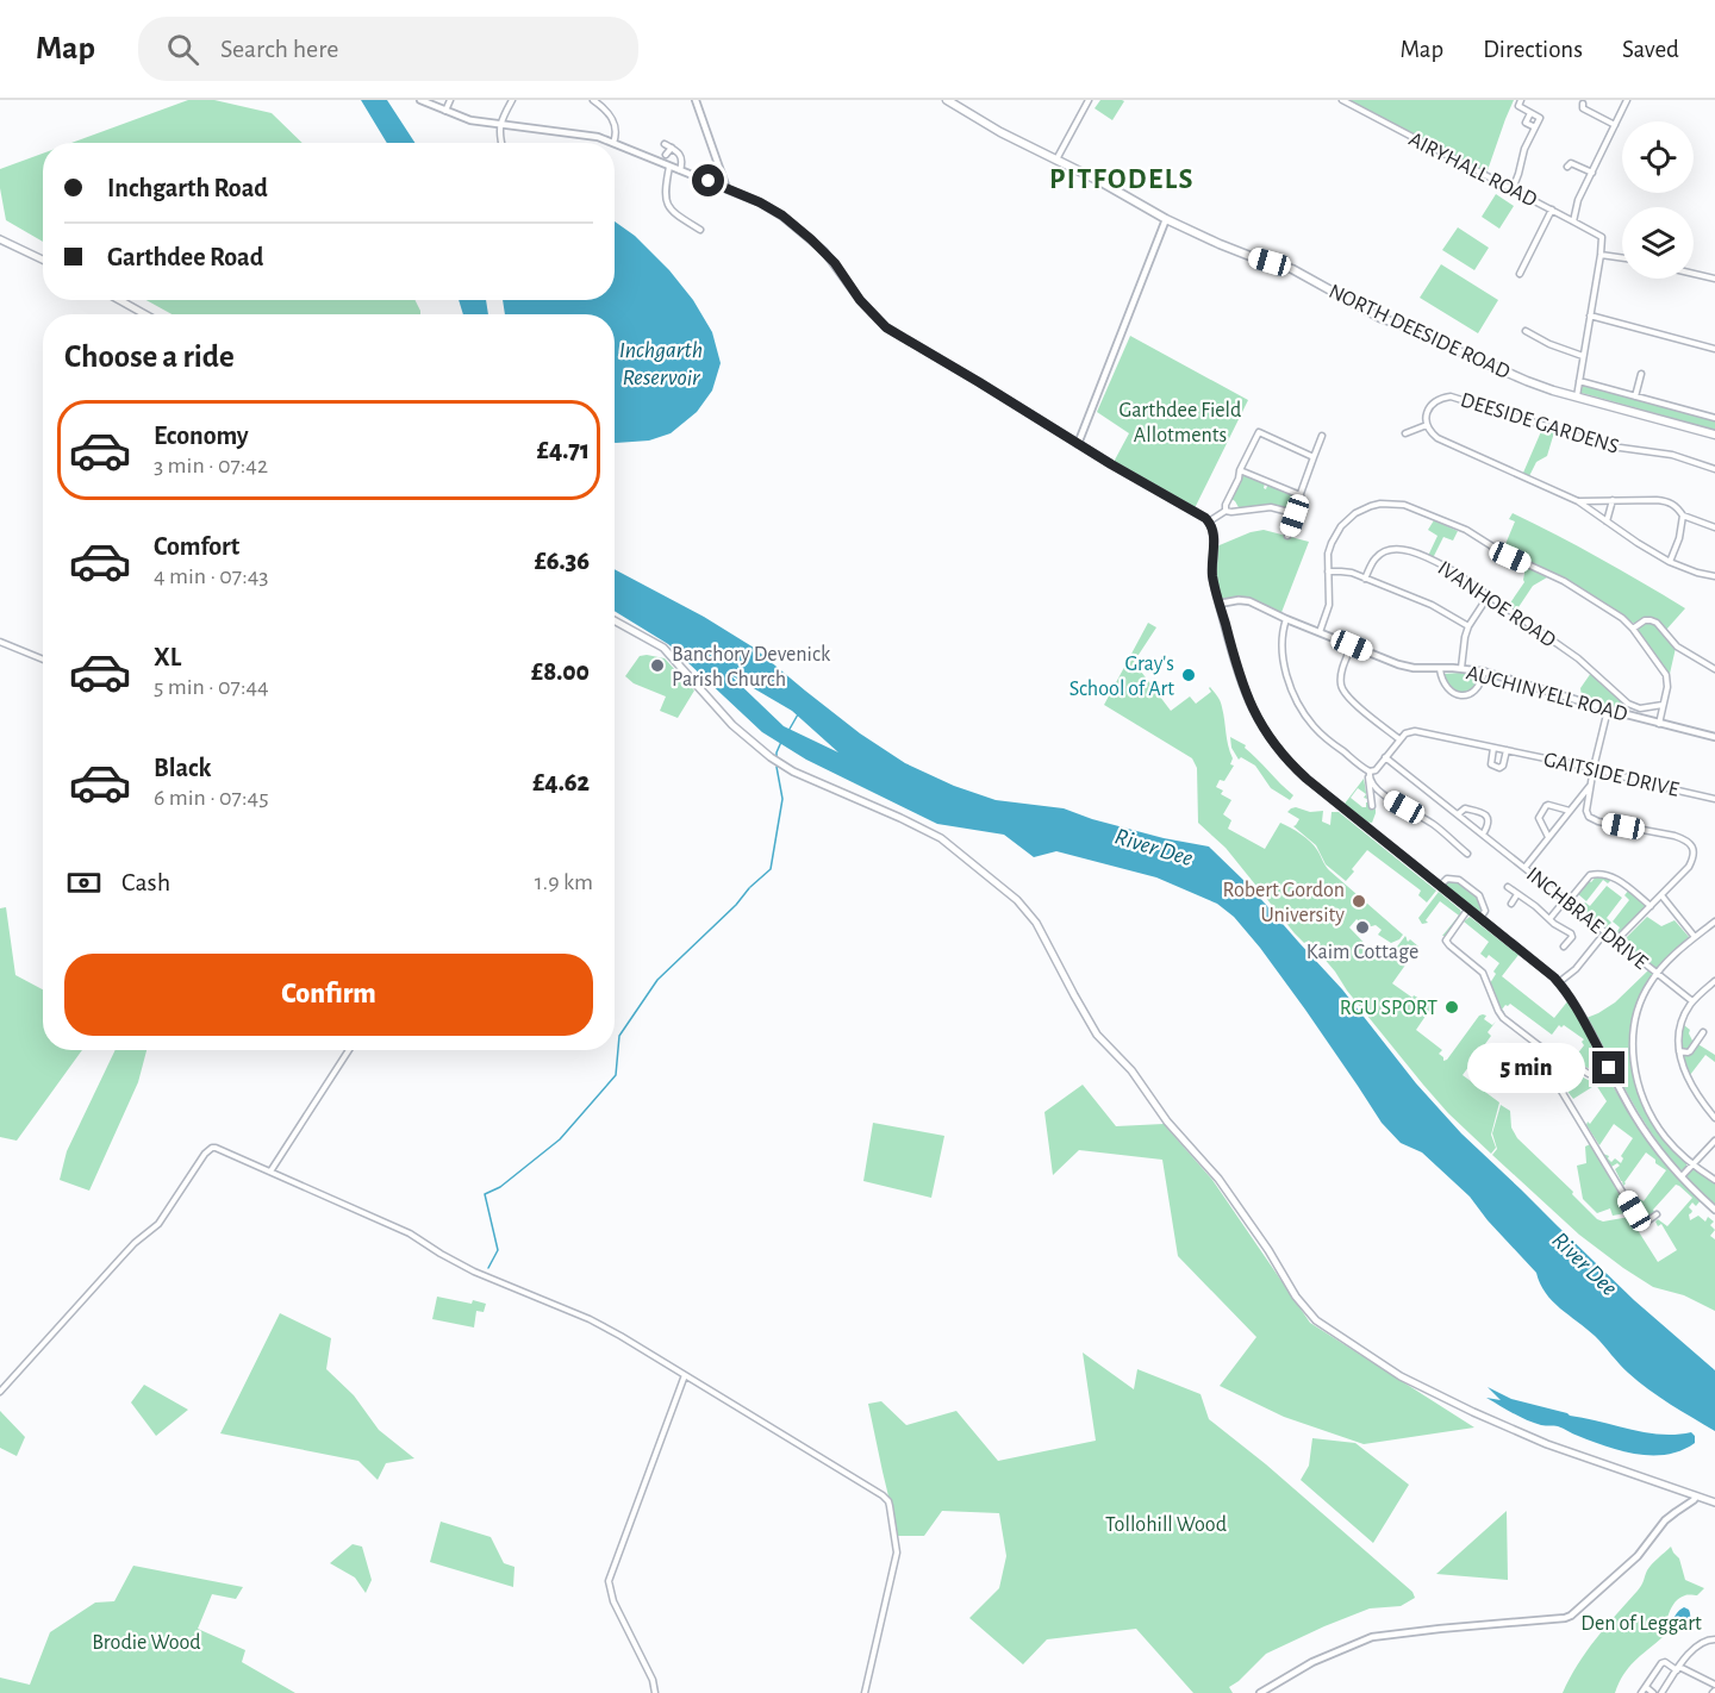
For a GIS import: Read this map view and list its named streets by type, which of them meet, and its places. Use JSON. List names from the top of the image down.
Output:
{
  "streets": {
    "main road": ["NORTH DEESIDE ROAD"],
    "street": [
      "AIRYHALL ROAD",
      "DEESIDE GARDENS",
      "IVANHOE ROAD",
      "AUCHINYELL ROAD",
      "GAITSIDE DRIVE",
      "INCHBRAE DRIVE"
    ]
  },
  "districts": ["PITFODELS"],
  "water": ["Inchgarth Reservoir", "River Dee"],
  "parks": [
    "Garthdee Field Allotments",
    "Tollohill Wood",
    "Den of Leggart",
    "Brodie Wood"
  ],
  "places": [
    "Banchory Devenick Parish Church",
    "Gray's School of Art",
    "Robert Gordon University",
    "Kaim Cottage",
    "RGU SPORT"
  ],
  "page": {
    "header": "Map",
    "search": "Search here",
    "nav": ["Map", "Directions", "Saved"],
    "banner": ["Inchgarth Road", "Garthdee Road"],
    "heading": "Choose a ride",
    "list": [
      {
        "name": "Economy",
        "note": "3 min · 07:42",
        "value": "£4.71"
      },
      {
        "name": "Comfort",
        "note": "4 min · 07:43",
        "value": "£6.36"
      },
      {
        "name": "XL",
        "note": "5 min · 07:44",
        "value": "£8.00"
      },
      {
        "name": "Black",
        "note": "6 min · 07:45",
        "value": "£4.62"
      }
    ],
    "pay": ["Cash", "1.9 km"],
    "buttons": "Confirm",
    "bubble": "5 min"
  }
}
